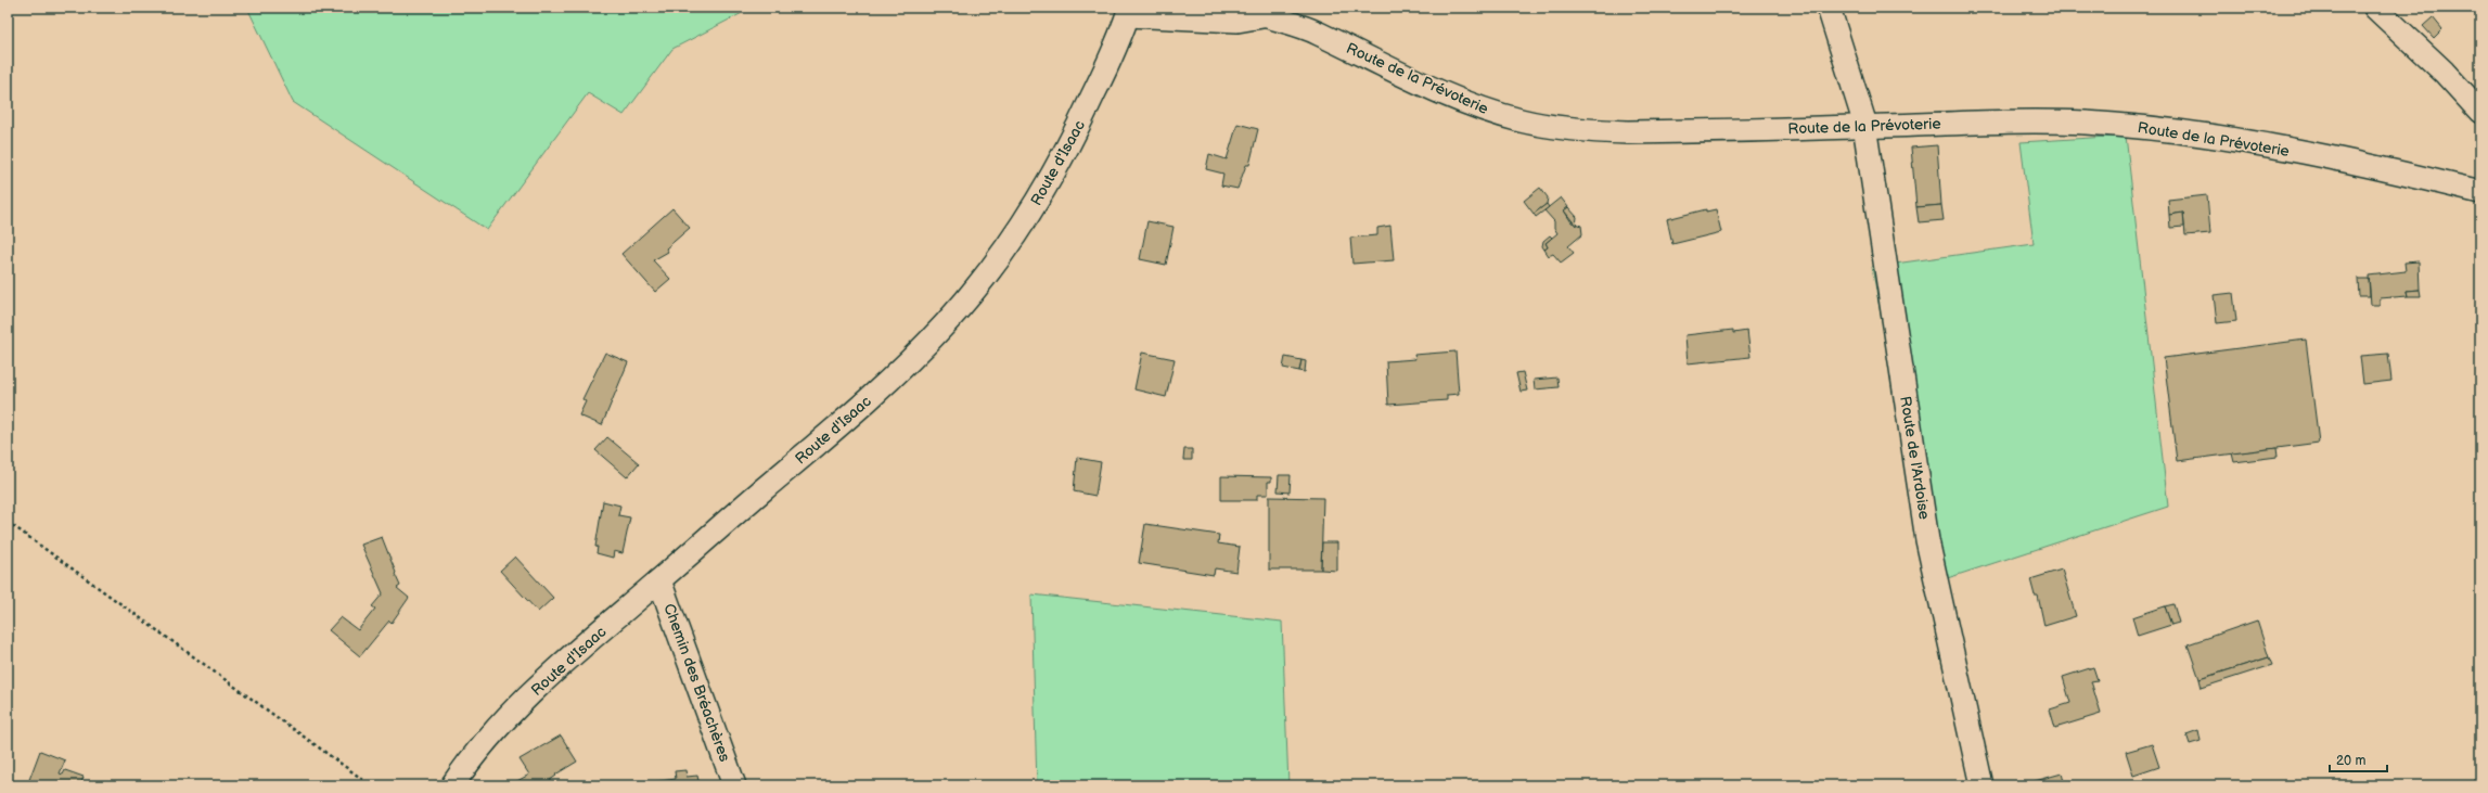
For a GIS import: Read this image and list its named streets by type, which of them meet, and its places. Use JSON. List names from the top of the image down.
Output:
{
  "streets": {
    "street": [
      "Route de la Prévoterie",
      "Route d'Isaac",
      "Route de l'Ardoise",
      "Chemin des Bréachères"
    ]
  },
  "crossings": [
    ["Route de la Prévoterie", "Route d'Isaac"],
    ["Route de la Prévoterie", "Route de l'Ardoise"],
    ["Route d'Isaac", "Chemin des Bréachères"]
  ],
  "scale_bar": "20 m"
}
